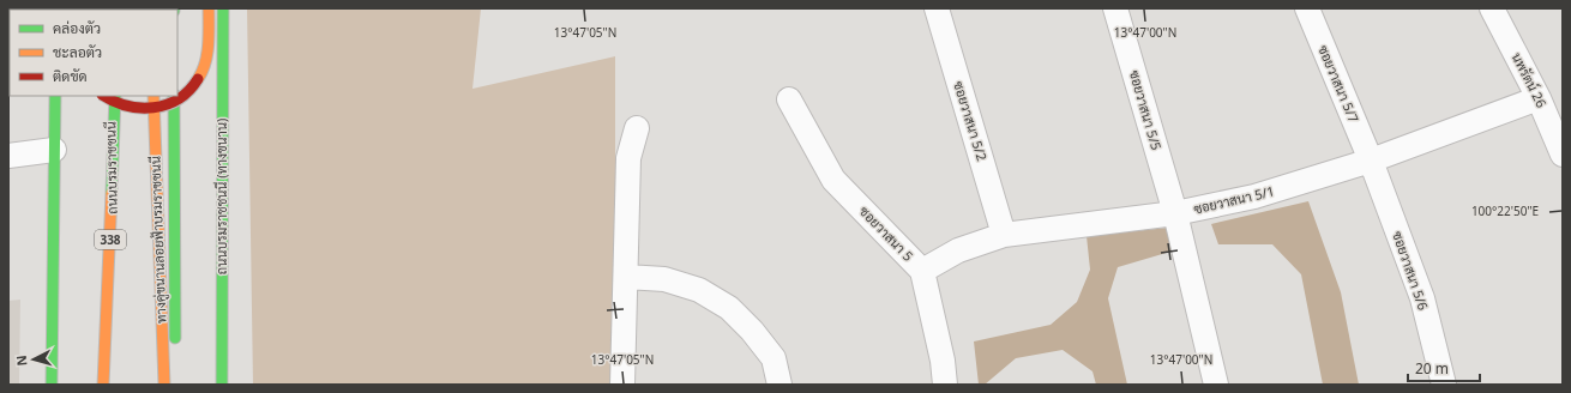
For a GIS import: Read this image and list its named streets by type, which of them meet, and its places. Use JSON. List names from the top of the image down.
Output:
{
  "streets": {
    "main road": [
      "ถนนบรมราชชนนี",
      "ถนนบรมราชชนนี (ทางขนาน)",
      "338",
      "ทางคู่ขนานลอยฟ้าบรมราชชนนี"
    ],
    "street": [
      "นพรัตน์ 26",
      "ซอยวาสนา 5/7",
      "ซอยวาสนา 5/5",
      "ซอยวาสนา 5/2",
      "ซอยวาสนา 5/1",
      "ซอยวาสนา 5",
      "ซอยวาสนา 5/6"
    ]
  },
  "crossings": [
    ["นพรัตน์ 26", "ซอยวาสนา 5/1"],
    ["ซอยวาสนา 5/7", "ซอยวาสนา 5/1"],
    ["ซอยวาสนา 5/7", "ซอยวาสนา 5/6"],
    ["ซอยวาสนา 5/5", "ซอยวาสนา 5/1"],
    ["ซอยวาสนา 5/2", "ซอยวาสนา 5/1"],
    ["ซอยวาสนา 5/1", "ซอยวาสนา 5"],
    ["ซอยวาสนา 5/1", "ซอยวาสนา 5/6"]
  ],
  "legend": ["คล่องตัว", "ชะลอตัว", "ติดขัด"],
  "scale_bar": "20 m",
  "north": "left",
  "coordinates": ["13°47'05\"N", "13°47'00\"N", "100°22'50\"E"]
}
